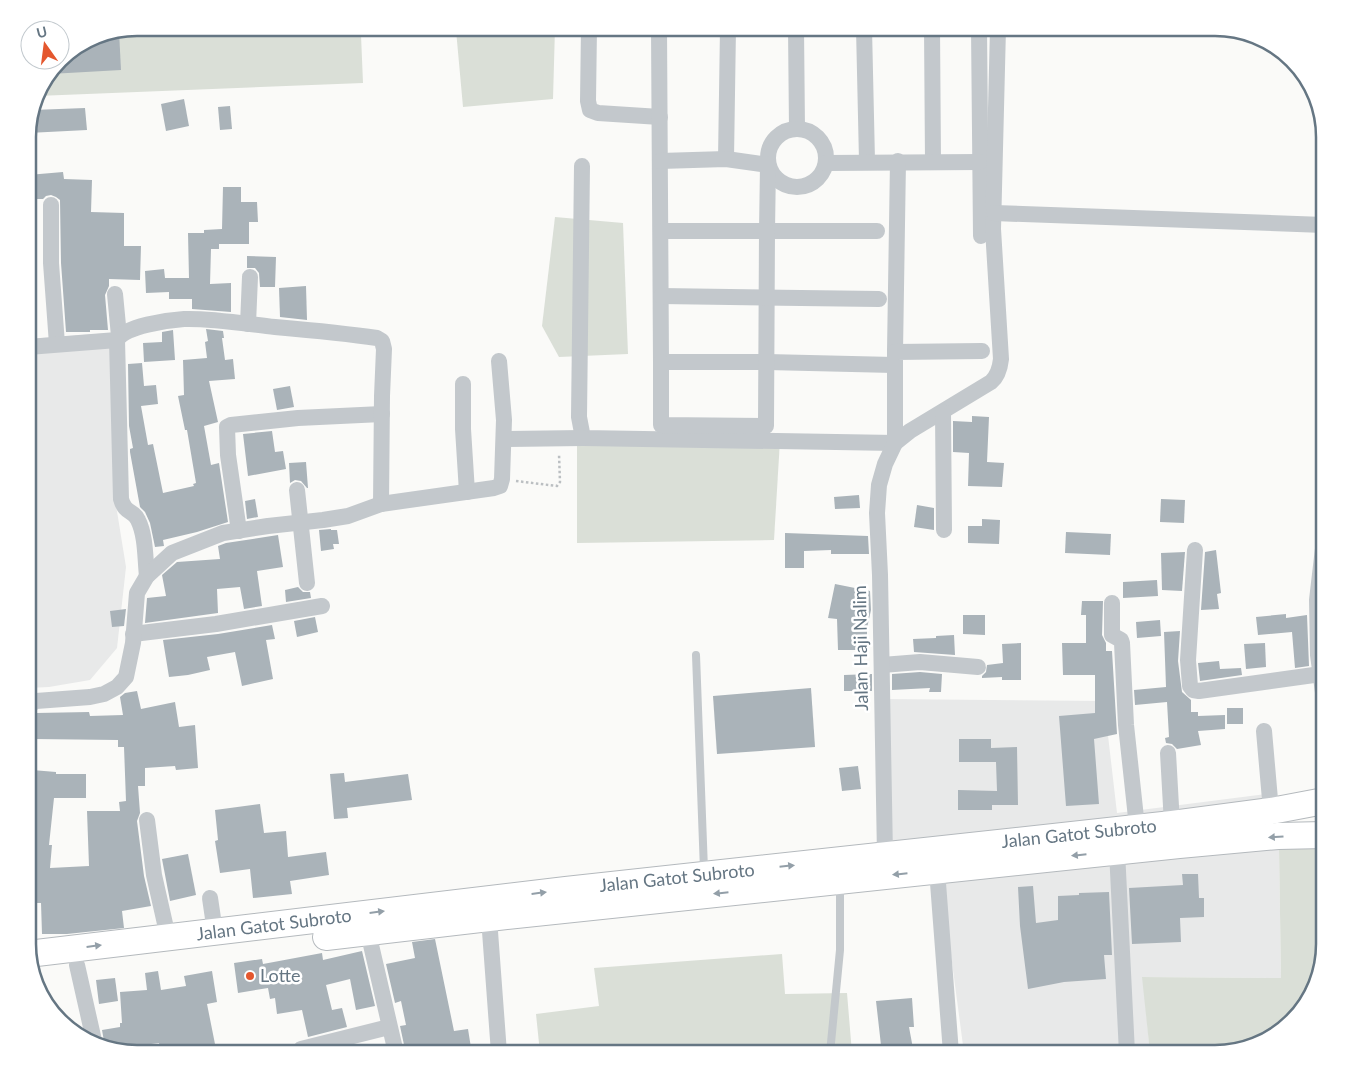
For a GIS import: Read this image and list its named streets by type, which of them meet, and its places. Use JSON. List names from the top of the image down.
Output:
{
  "streets": {
    "highway": ["Jalan Gatot Subroto"],
    "street": ["Jalan Haji Nalim"]
  },
  "crossings": [
    ["Jalan Haji Nalim", "Jalan Gatot Subroto"]
  ],
  "places": ["Lotte"],
  "north": "top"
}
